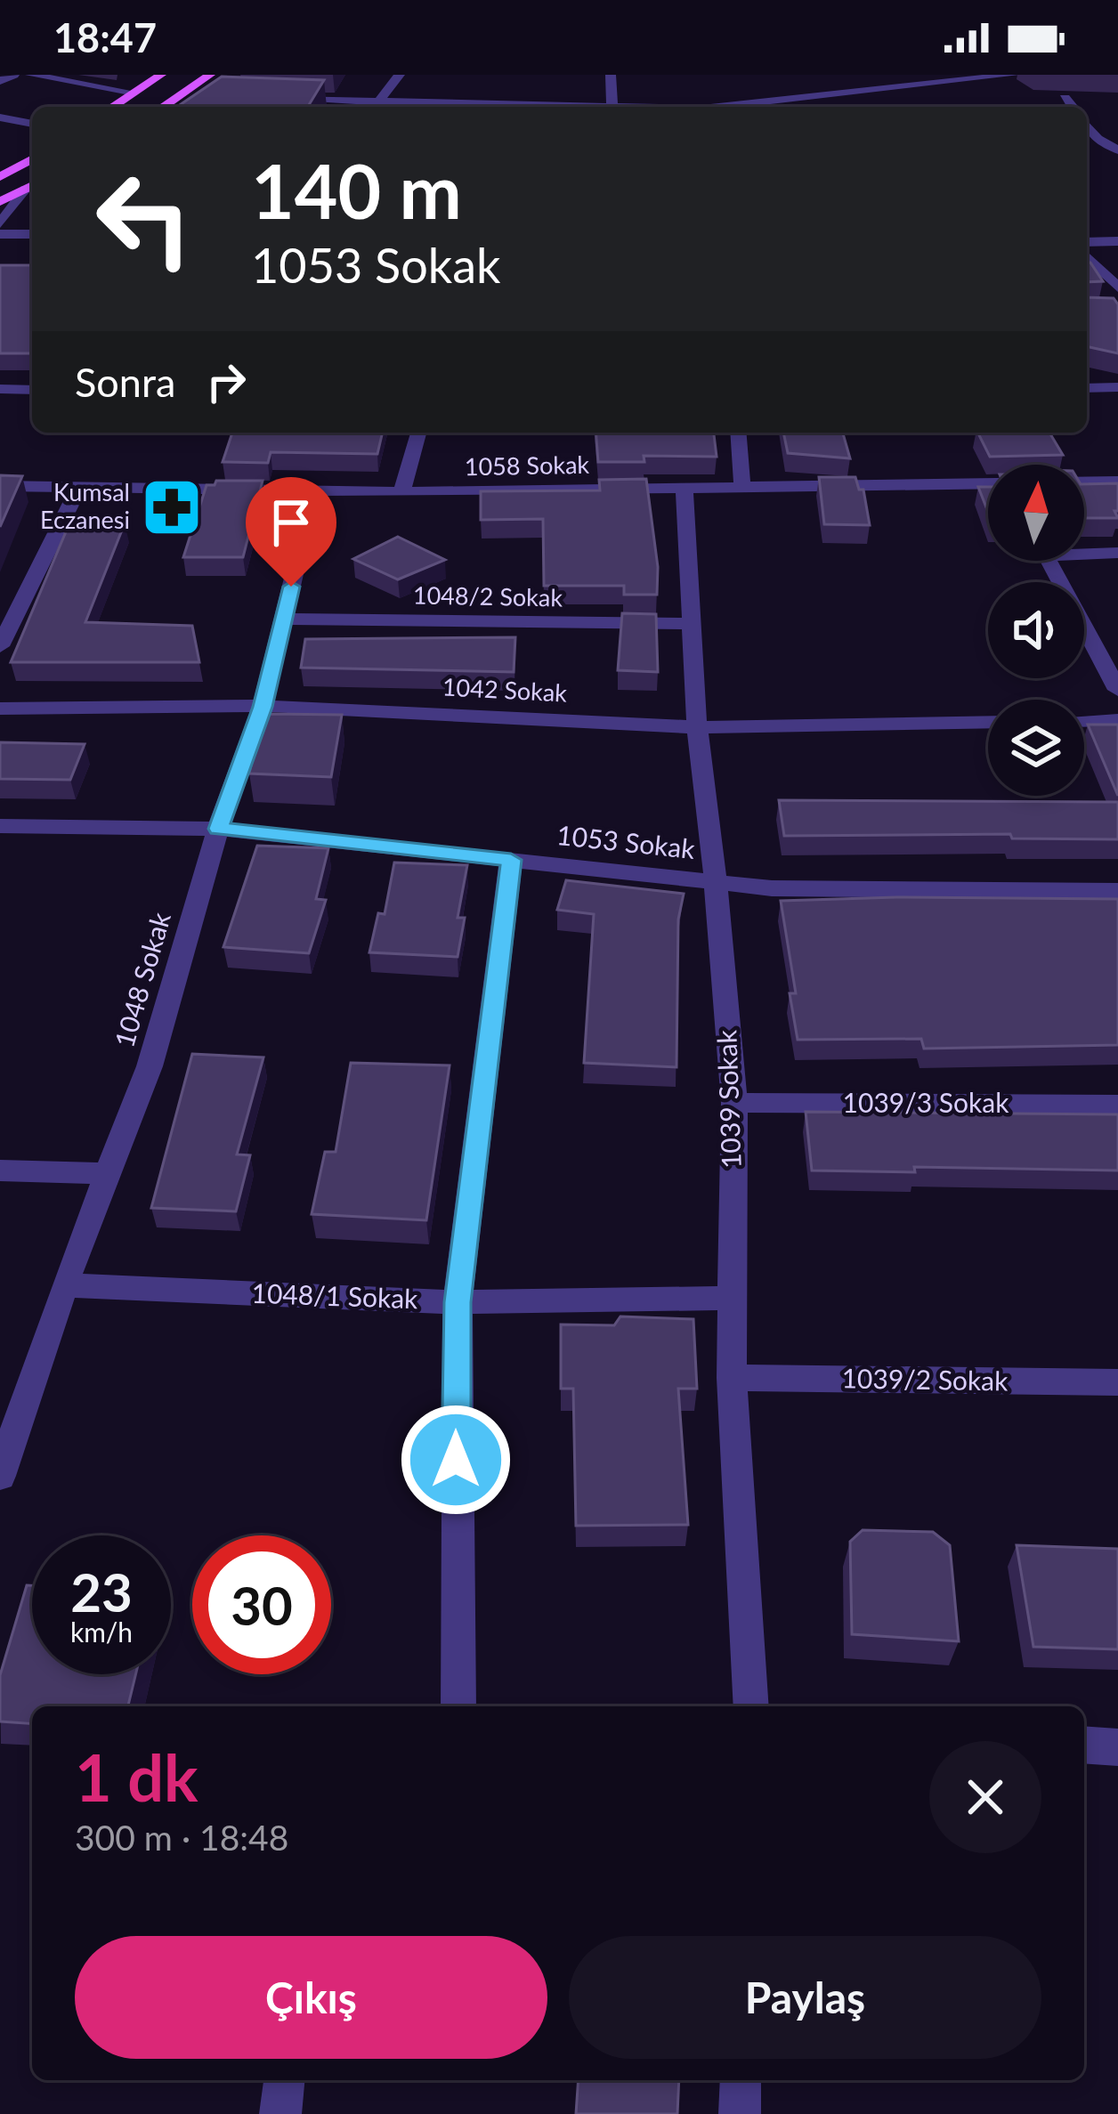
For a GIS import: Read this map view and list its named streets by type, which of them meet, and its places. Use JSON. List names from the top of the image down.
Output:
{
  "streets": {
    "street": [
      "1058 Sokak",
      "1048/2 Sokak",
      "1042 Sokak",
      "1053 Sokak",
      "1048 Sokak",
      "1039 Sokak",
      "1039/3 Sokak",
      "1048/1 Sokak",
      "1039/2 Sokak"
    ]
  },
  "crossings": [
    ["1058 Sokak", "1048 Sokak"],
    ["1058 Sokak", "1039 Sokak"],
    ["1048/2 Sokak", "1048 Sokak"],
    ["1048/2 Sokak", "1039 Sokak"],
    ["1042 Sokak", "1048 Sokak"],
    ["1042 Sokak", "1039 Sokak"],
    ["1053 Sokak", "1048 Sokak"],
    ["1053 Sokak", "1039 Sokak"],
    ["1048 Sokak", "1048/1 Sokak"],
    ["1039 Sokak", "1039/3 Sokak"],
    ["1039 Sokak", "1048/1 Sokak"],
    ["1039 Sokak", "1039/2 Sokak"]
  ],
  "places": {
    "pharmacy": ["Kumsal Eczanesi"]
  },
  "north": "top",
  "page": {
    "status": "18:47",
    "turn": ["140 m", "1053 Sokak"],
    "then": "Sonra",
    "speed": "23 km/h",
    "limit": "30",
    "heading": ["1 dk", "300 m · 18:48"],
    "buttons": ["Çıkış", "Paylaş"]
  }
}
